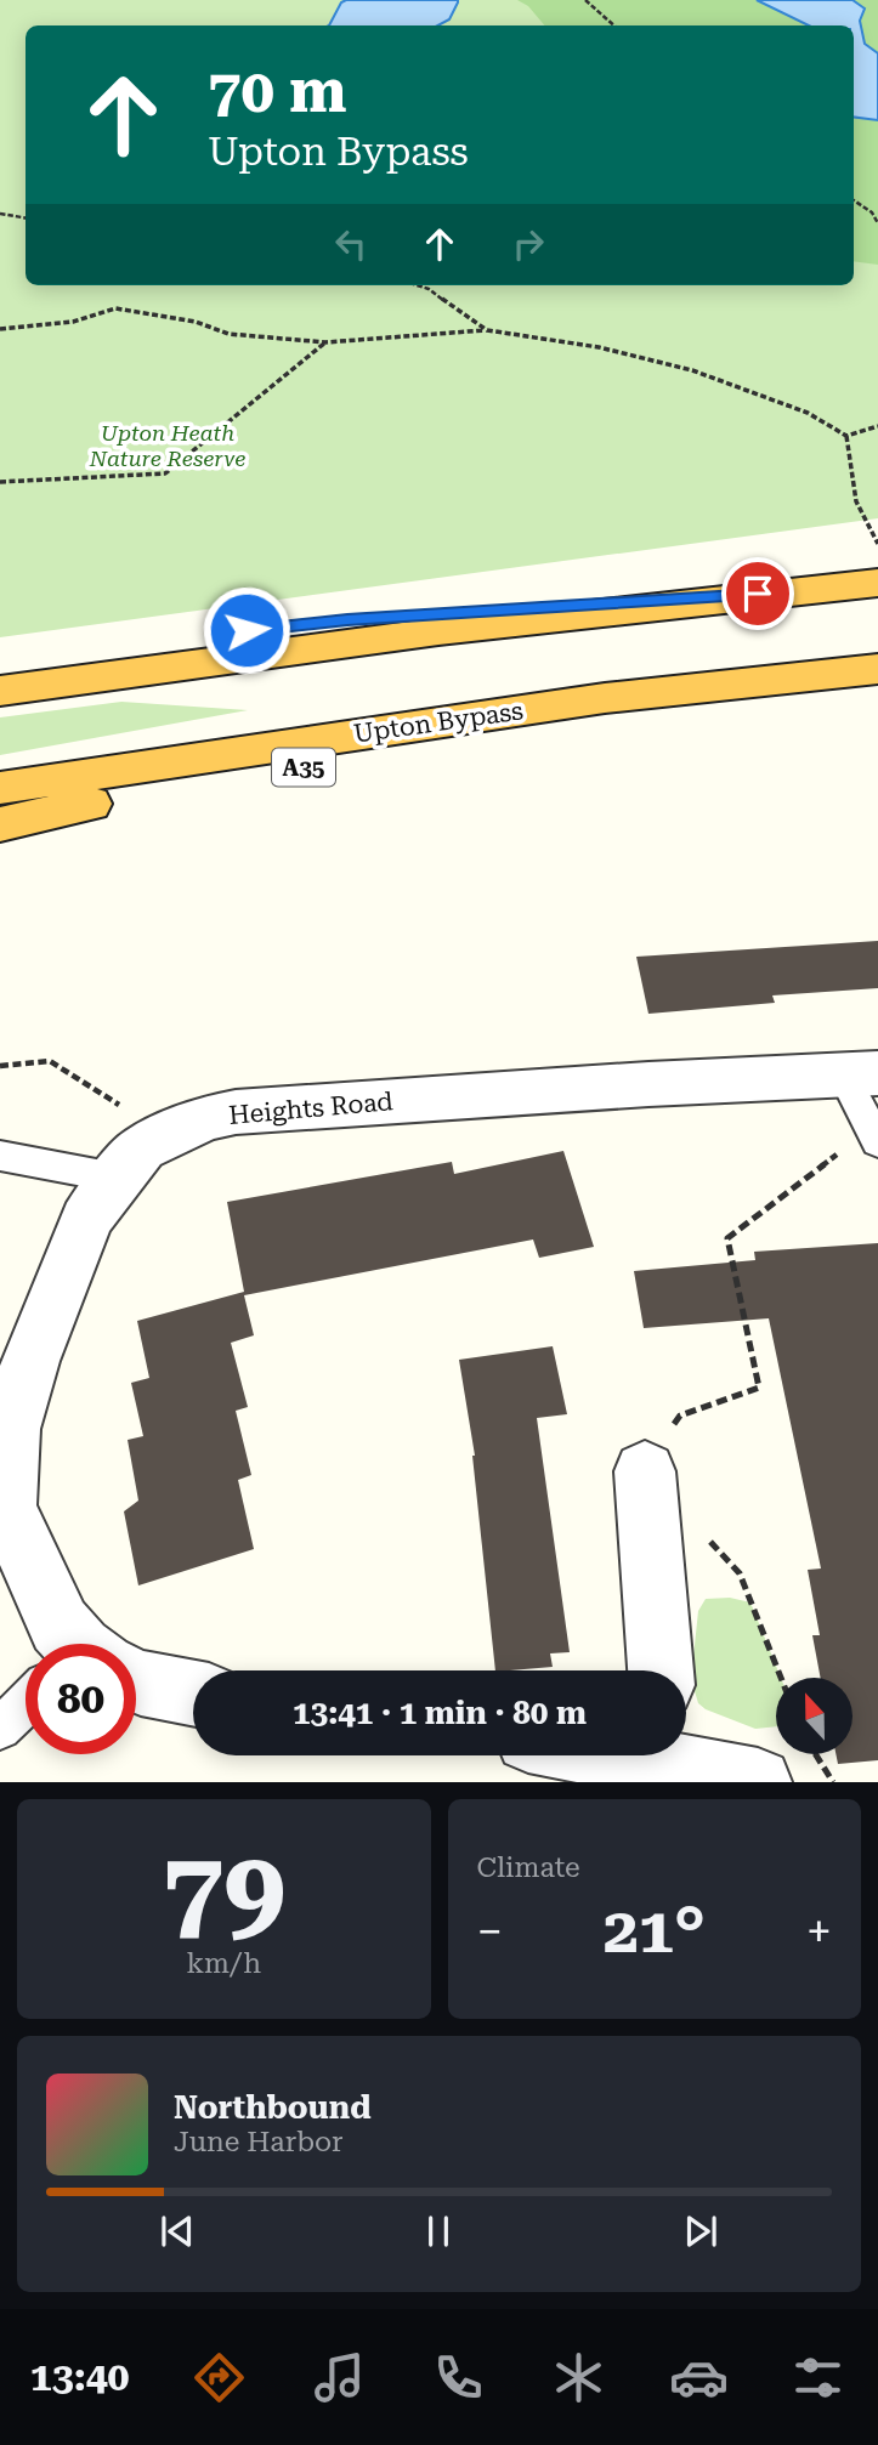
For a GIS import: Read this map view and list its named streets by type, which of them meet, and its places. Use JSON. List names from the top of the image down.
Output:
{
  "streets": {
    "highway": ["Upton Bypass", "A35"],
    "street": ["Heights Road"]
  },
  "crossings": [
    ["Upton Bypass", "A35"]
  ],
  "parks": ["Upton Heath Nature Reserve"],
  "north": "top",
  "page": {
    "turn": ["70 m", "Upton Bypass"],
    "limit": "80",
    "trip": "13:41 · 1 min · 80 m",
    "tile": [
      ["79", "km/h"],
      "Climate"
    ],
    "heat": ["−", "21°", "+"],
    "song": ["Northbound", "June Harbor"],
    "tabs": "13:40"
  }
}
